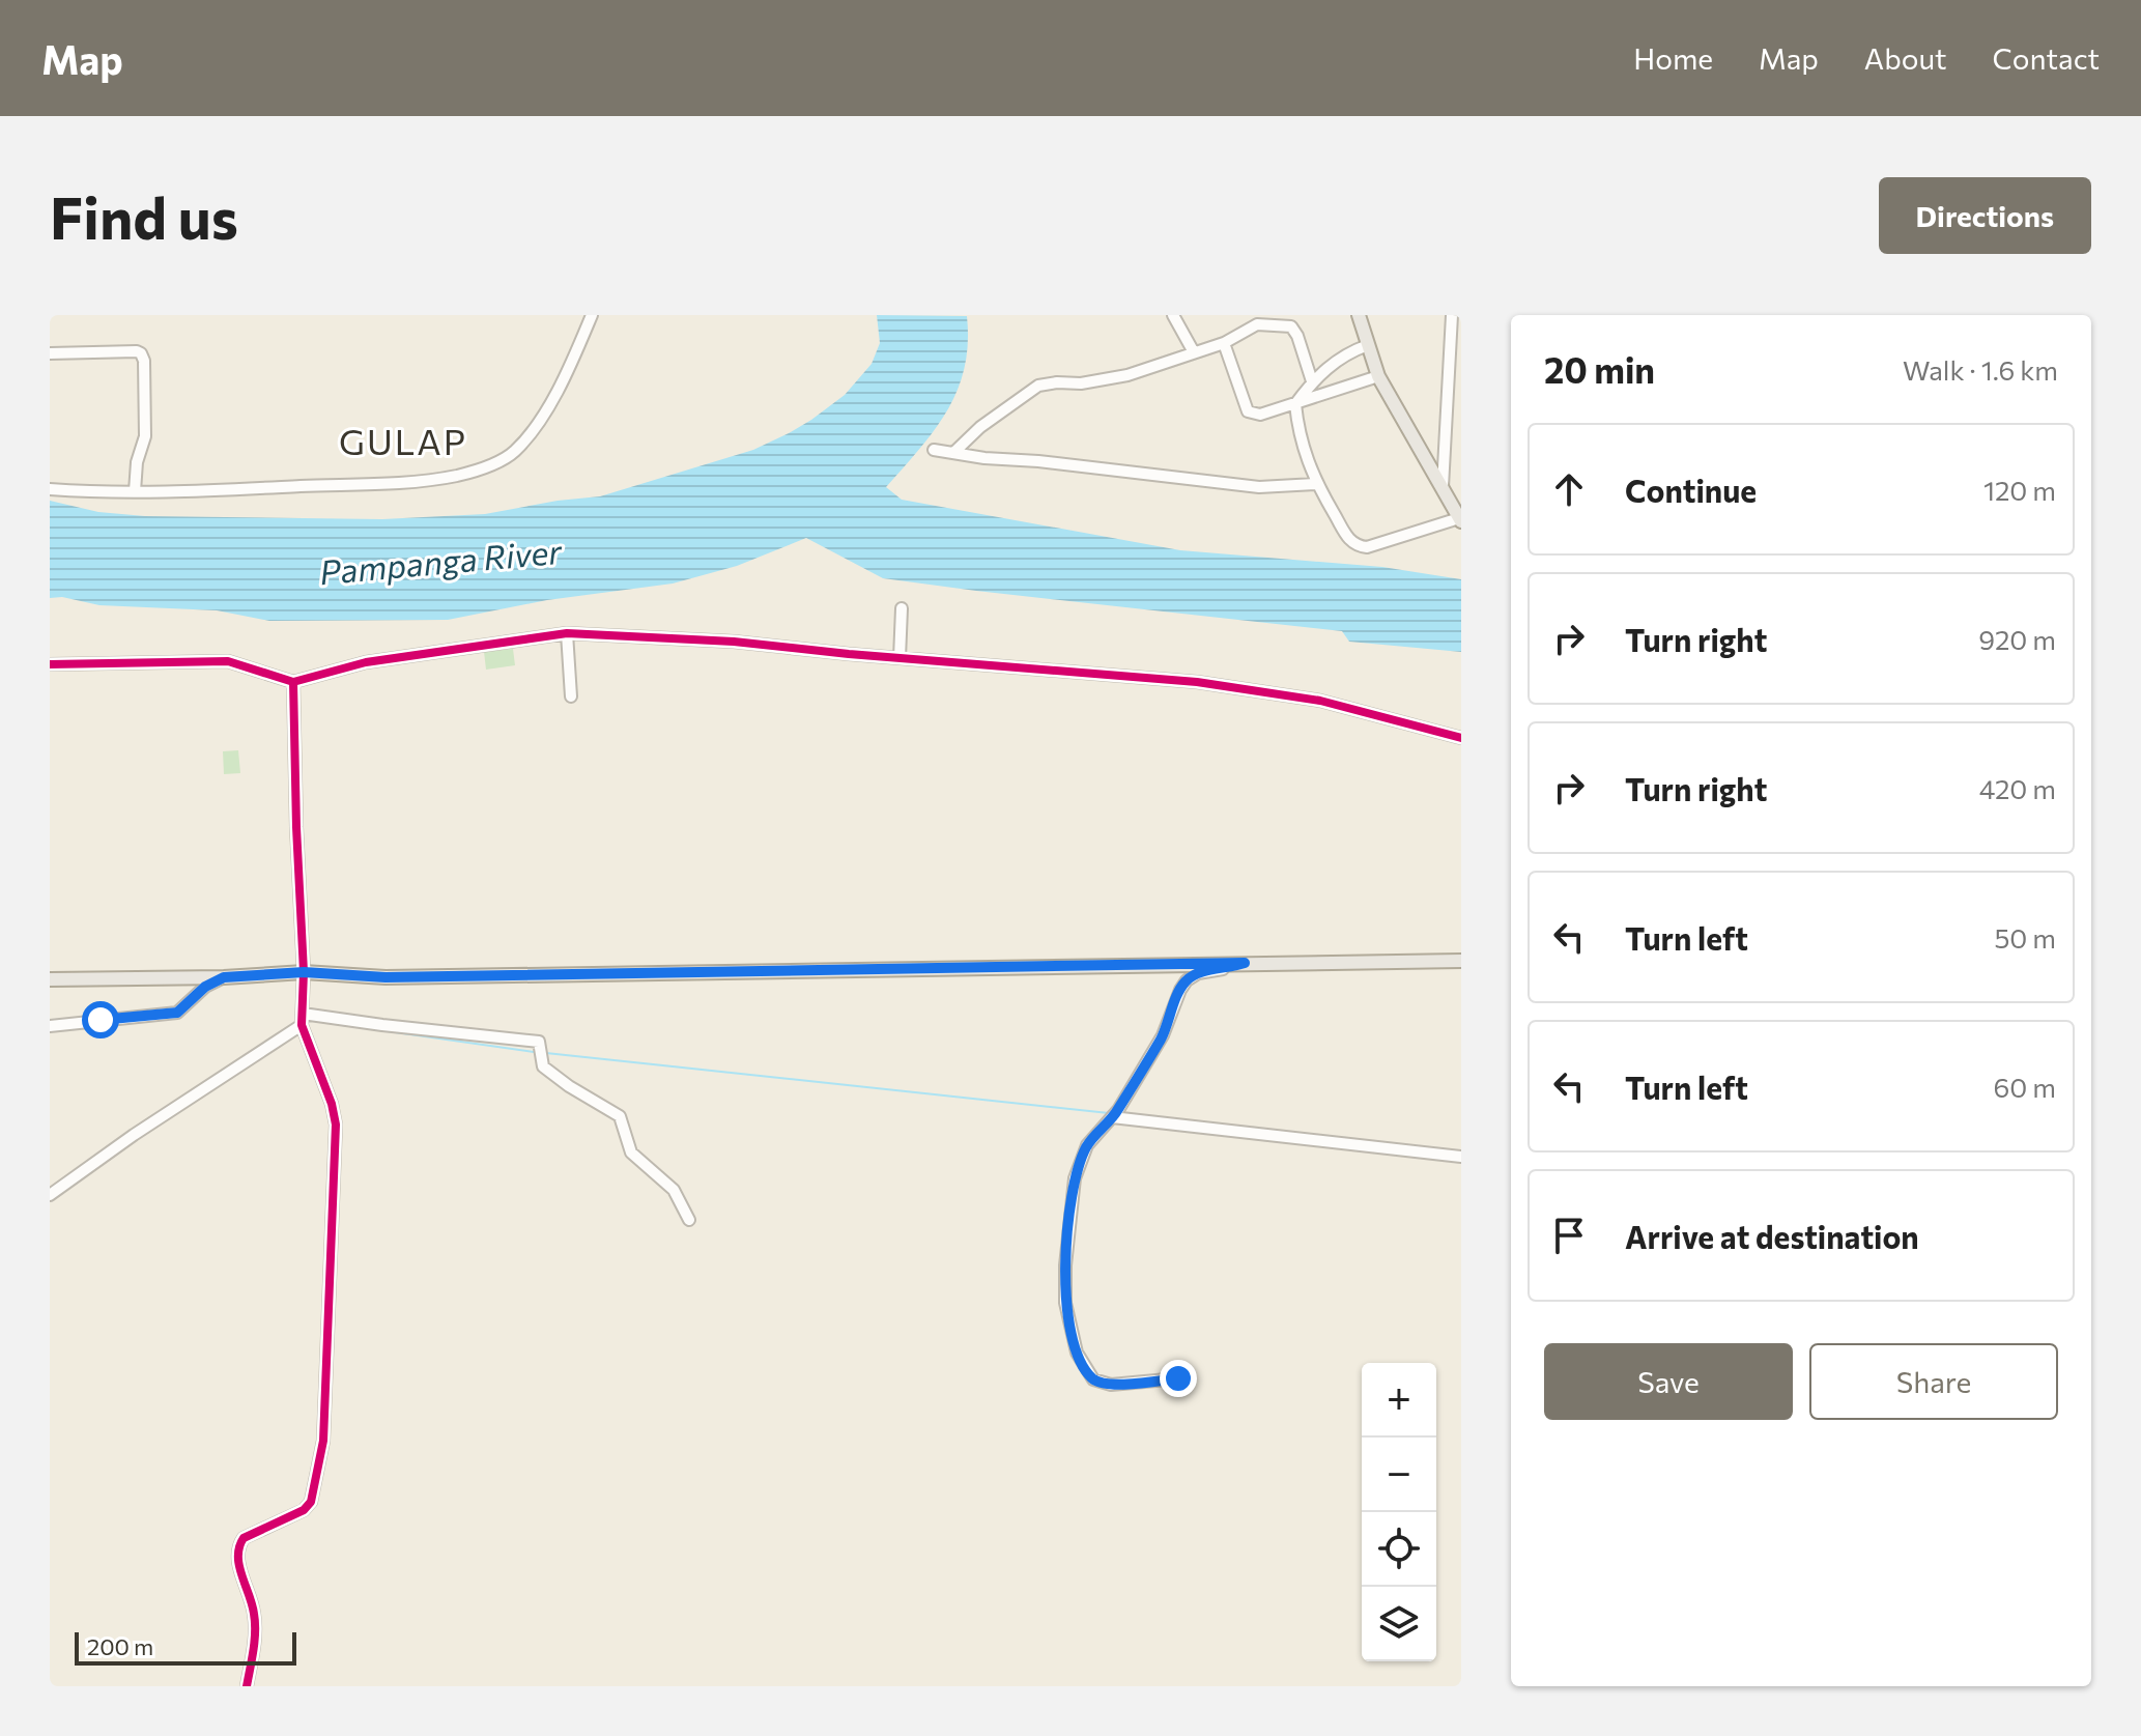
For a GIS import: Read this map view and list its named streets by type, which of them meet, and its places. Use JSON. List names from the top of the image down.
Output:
{
  "districts": ["GULAP"],
  "water": ["Pampanga River"],
  "scale_bar": "200 m",
  "page": {
    "header": "Map",
    "nav": [
      "Home",
      "Map",
      "About",
      "Contact"
    ],
    "buttons": [
      "Directions",
      ["Save", "Share"]
    ],
    "title": "Find us",
    "heading": ["20 min", "Walk · 1.6 km"],
    "list": [
      ["Continue", "120 m"],
      ["Turn right", "920 m"],
      ["Turn right", "420 m"],
      ["Turn left", "50 m"],
      ["Turn left", "60 m"],
      "Arrive at destination"
    ],
    "map_buttons": ["+", "−"],
    "scale": "200 m"
  }
}
